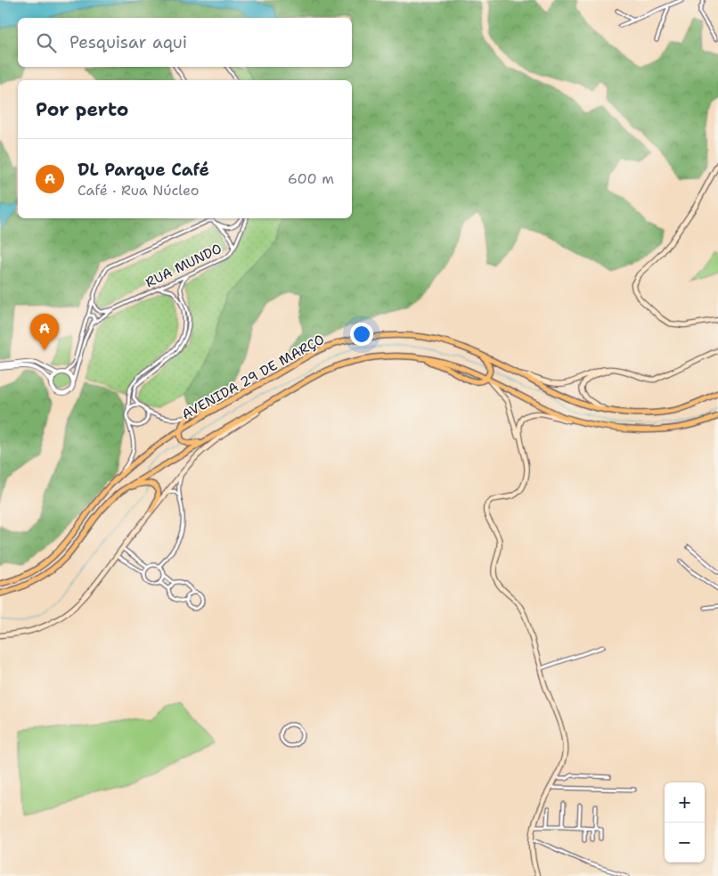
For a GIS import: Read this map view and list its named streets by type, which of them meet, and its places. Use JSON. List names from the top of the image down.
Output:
{
  "streets": {
    "main road": ["AVENIDA 29 DE MARÇO"],
    "street": ["RUA MUNDO"]
  },
  "page": {
    "search": "Pesquisar aqui",
    "heading": "Por perto",
    "list": [
      {
        "mark": "A",
        "name": "DL Parque Café",
        "note": "Café · Rua Núcleo",
        "value": "600 m"
      }
    ],
    "pins": "A",
    "map_buttons": ["+", "−"]
  }
}
